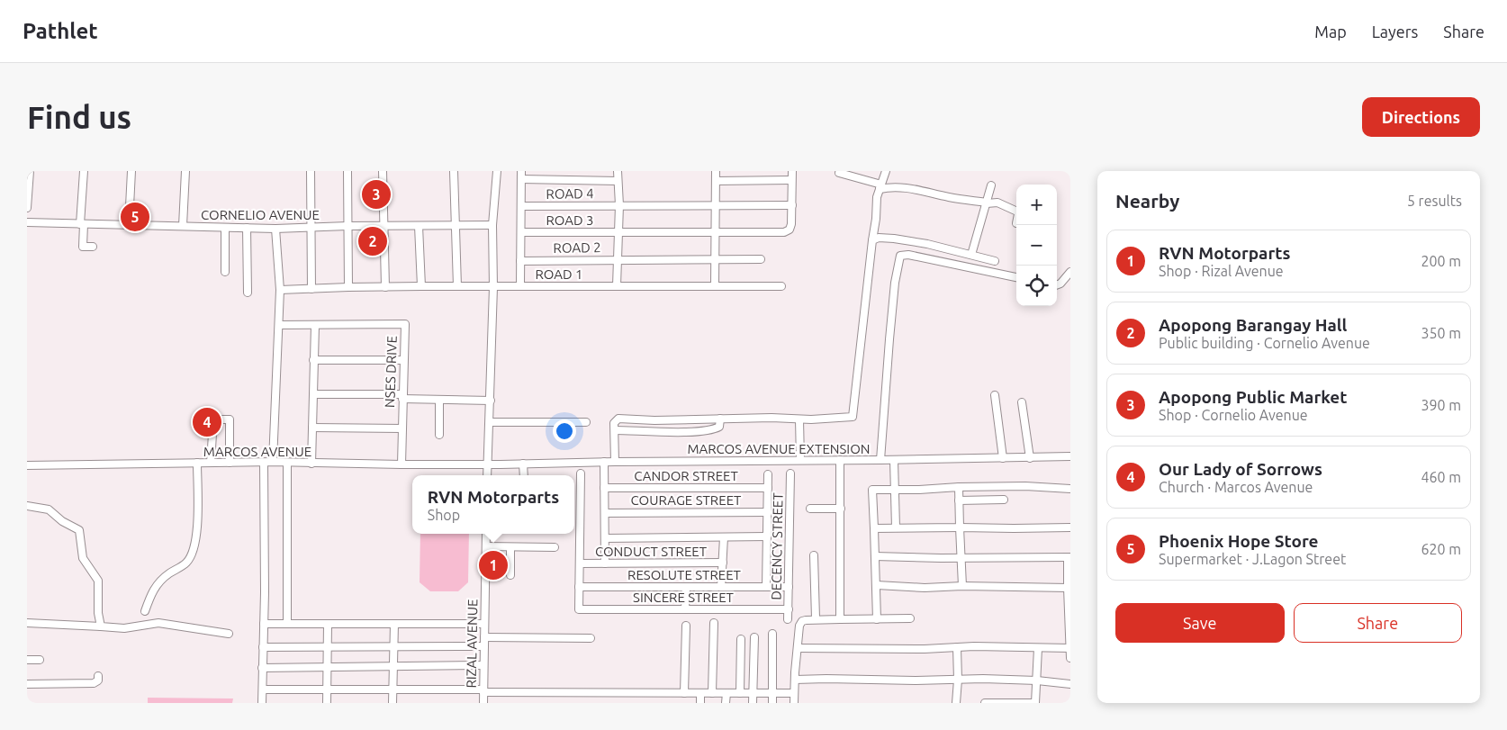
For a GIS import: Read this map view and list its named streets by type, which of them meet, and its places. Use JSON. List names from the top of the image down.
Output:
{
  "streets": {
    "street": [
      "ROAD 4",
      "CORNELIO AVENUE",
      "ROAD 3",
      "ROAD 2",
      "ROAD 1",
      "NSES DRIVE",
      "MARCOS AVENUE EXTENSION",
      "MARCOS AVENUE",
      "CANDOR STREET",
      "COURAGE STREET",
      "DECENCY STREET",
      "CONDUCT STREET",
      "RESOLUTE STREET",
      "SINCERE STREET",
      "RIZAL AVENUE"
    ]
  },
  "crossings": [
    ["ROAD 4", "ROAD 3"],
    ["NSES DRIVE", "MARCOS AVENUE"],
    ["MARCOS AVENUE EXTENSION", "MARCOS AVENUE"],
    ["DECENCY STREET", "RESOLUTE STREET"],
    ["DECENCY STREET", "SINCERE STREET"],
    ["RESOLUTE STREET", "SINCERE STREET"]
  ],
  "page": {
    "header": "Pathlet",
    "nav": ["Map", "Layers", "Share"],
    "buttons": [
      "Directions",
      ["Save", "Share"]
    ],
    "title": "Find us",
    "heading": ["Nearby", "5 results"],
    "pins": [
      "3",
      "5",
      "2",
      "4",
      "1"
    ],
    "map_buttons": ["+", "−"],
    "list": [
      {
        "mark": "1",
        "name": "RVN Motorparts",
        "note": "Shop · Rizal Avenue",
        "value": "200 m"
      },
      {
        "mark": "2",
        "name": "Apopong Barangay Hall",
        "note": "Public building · Cornelio Avenue",
        "value": "350 m"
      },
      {
        "mark": "3",
        "name": "Apopong Public Market",
        "note": "Shop · Cornelio Avenue",
        "value": "390 m"
      },
      {
        "mark": "4",
        "name": "Our Lady of Sorrows",
        "note": "Church · Marcos Avenue",
        "value": "460 m"
      },
      {
        "mark": "5",
        "name": "Phoenix Hope Store",
        "note": "Supermarket · J.Lagon Street",
        "value": "620 m"
      }
    ],
    "popup": ["RVN Motorparts", "Shop"]
  }
}
